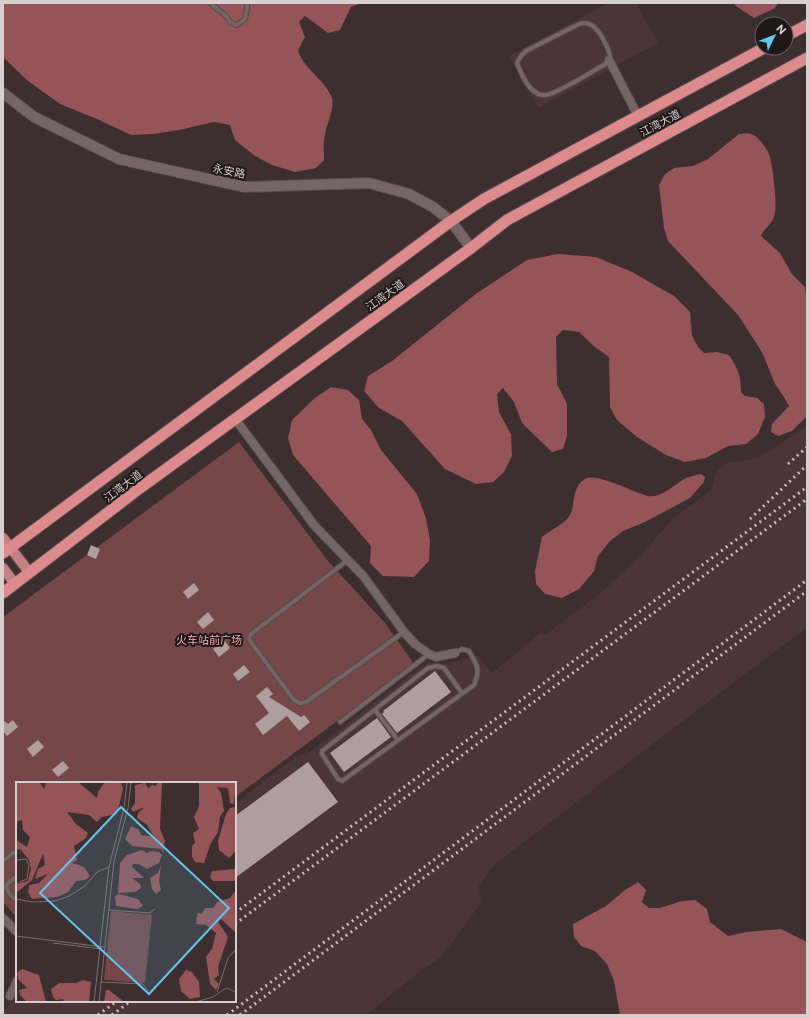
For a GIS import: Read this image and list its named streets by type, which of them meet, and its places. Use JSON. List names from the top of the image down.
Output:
{
  "streets": {
    "highway": ["江湾大道"],
    "street": ["永安路"]
  },
  "crossings": [
    ["江湾大道", "永安路"]
  ],
  "parks": ["火车站前广场"],
  "north": "top right"
}
